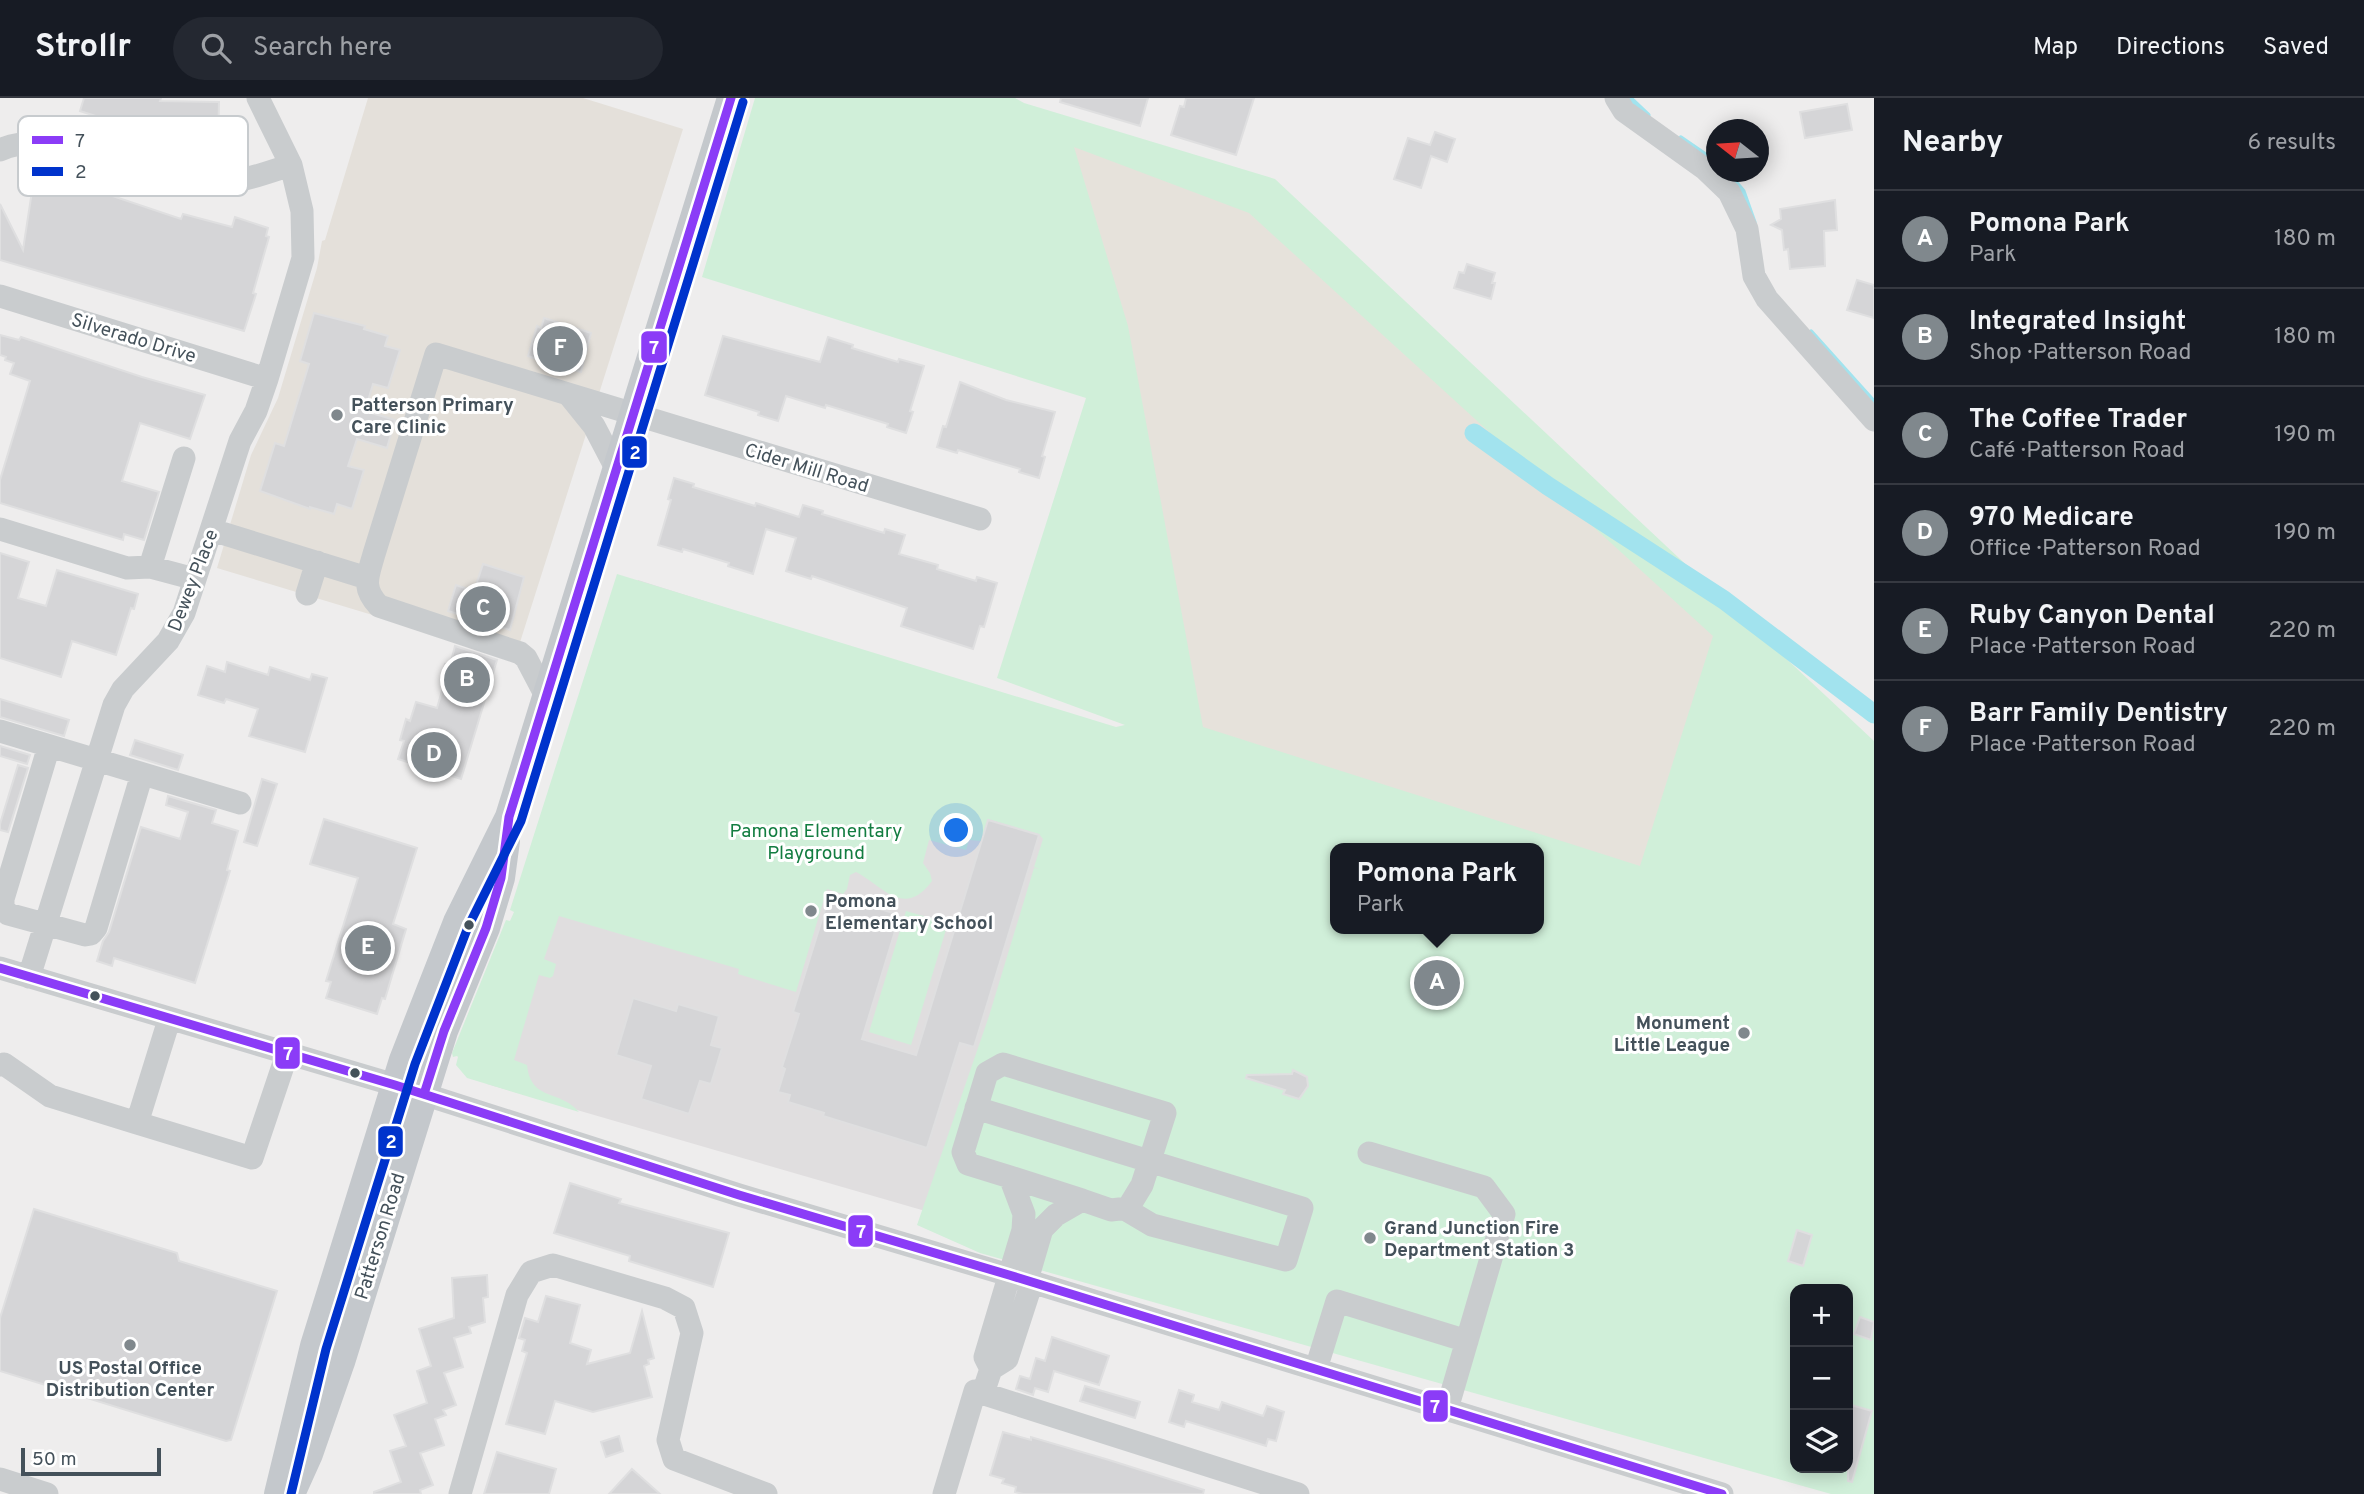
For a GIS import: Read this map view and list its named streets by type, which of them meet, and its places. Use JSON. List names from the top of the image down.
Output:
{
  "streets": {
    "main road": ["Patterson Road"],
    "street": ["Silverado Drive", "Cider Mill Road", "Dewey Place"]
  },
  "crossings": [
    ["Silverado Drive", "Dewey Place"],
    ["Cider Mill Road", "Patterson Road"]
  ],
  "parks": ["Pamona Elementary Playground"],
  "places": [
    "Patterson Primary Care Clinic",
    "Pomona Elementary School",
    "Monument Little League",
    "Grand Junction Fire Department Station 3",
    "US Postal Office Distribution Center"
  ],
  "lines": ["transit line 7", "transit line 2"],
  "legend": ["7", "2"],
  "scale_bar": "50 m",
  "north": "left",
  "page": {
    "header": "Strollr",
    "search": "Search here",
    "nav": ["Map", "Directions", "Saved"],
    "heading": ["Nearby", "6 results"],
    "list": [
      {
        "mark": "A",
        "name": "Pomona Park",
        "note": "Park",
        "value": "180 m"
      },
      {
        "mark": "B",
        "name": "Integrated Insight",
        "note": "Shop · Patterson Road",
        "value": "180 m"
      },
      {
        "mark": "C",
        "name": "The Coffee Trader",
        "note": "Café · Patterson Road",
        "value": "190 m"
      },
      {
        "mark": "D",
        "name": "970 Medicare",
        "note": "Office · Patterson Road",
        "value": "190 m"
      },
      {
        "mark": "E",
        "name": "Ruby Canyon Dental",
        "note": "Place · Patterson Road",
        "value": "220 m"
      },
      {
        "mark": "F",
        "name": "Barr Family Dentistry",
        "note": "Place · Patterson Road",
        "value": "220 m"
      }
    ],
    "pins": [
      "F",
      "C",
      "B",
      "D",
      "E",
      "A"
    ],
    "popup": ["Pomona Park", "Park"],
    "map_buttons": ["+", "−"],
    "scale": "50 m"
  }
}
